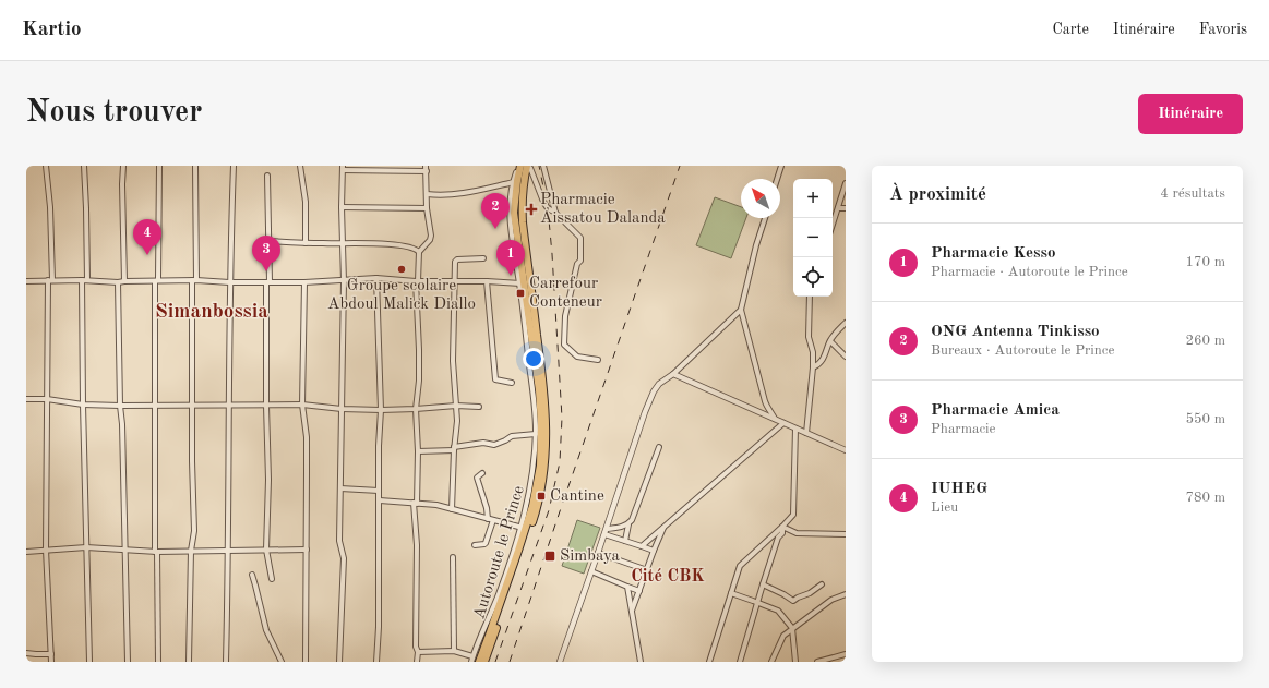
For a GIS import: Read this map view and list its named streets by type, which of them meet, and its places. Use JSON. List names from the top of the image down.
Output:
{
  "streets": {
    "main road": ["Autoroute le Prince"]
  },
  "districts": ["Simanbossia", "Cité CBK"],
  "places": {
    "health": ["Pharmacie Aissatou Dalanda"],
    "other": ["Groupe scolaire Abdoul Malick Diallo"],
    "transit": ["Carrefour Conteneur", "Cantine", "Simbaya"]
  },
  "north": "top left",
  "page": {
    "header": "Kartio",
    "nav": ["Carte", "Itinéraire", "Favoris"],
    "buttons": "Itinéraire",
    "title": "Nous trouver",
    "heading": ["À proximité", "4 résultats"],
    "map_buttons": ["+", "−"],
    "pins": [
      "2",
      "4",
      "3",
      "1"
    ],
    "list": [
      {
        "mark": "1",
        "name": "Pharmacie Kesso",
        "note": "Pharmacie · Autoroute le Prince",
        "value": "170 m"
      },
      {
        "mark": "2",
        "name": "ONG Antenna Tinkisso",
        "note": "Bureaux · Autoroute le Prince",
        "value": "260 m"
      },
      {
        "mark": "3",
        "name": "Pharmacie Amica",
        "note": "Pharmacie",
        "value": "550 m"
      },
      {
        "mark": "4",
        "name": "IUHEG",
        "note": "Lieu",
        "value": "780 m"
      }
    ]
  }
}
